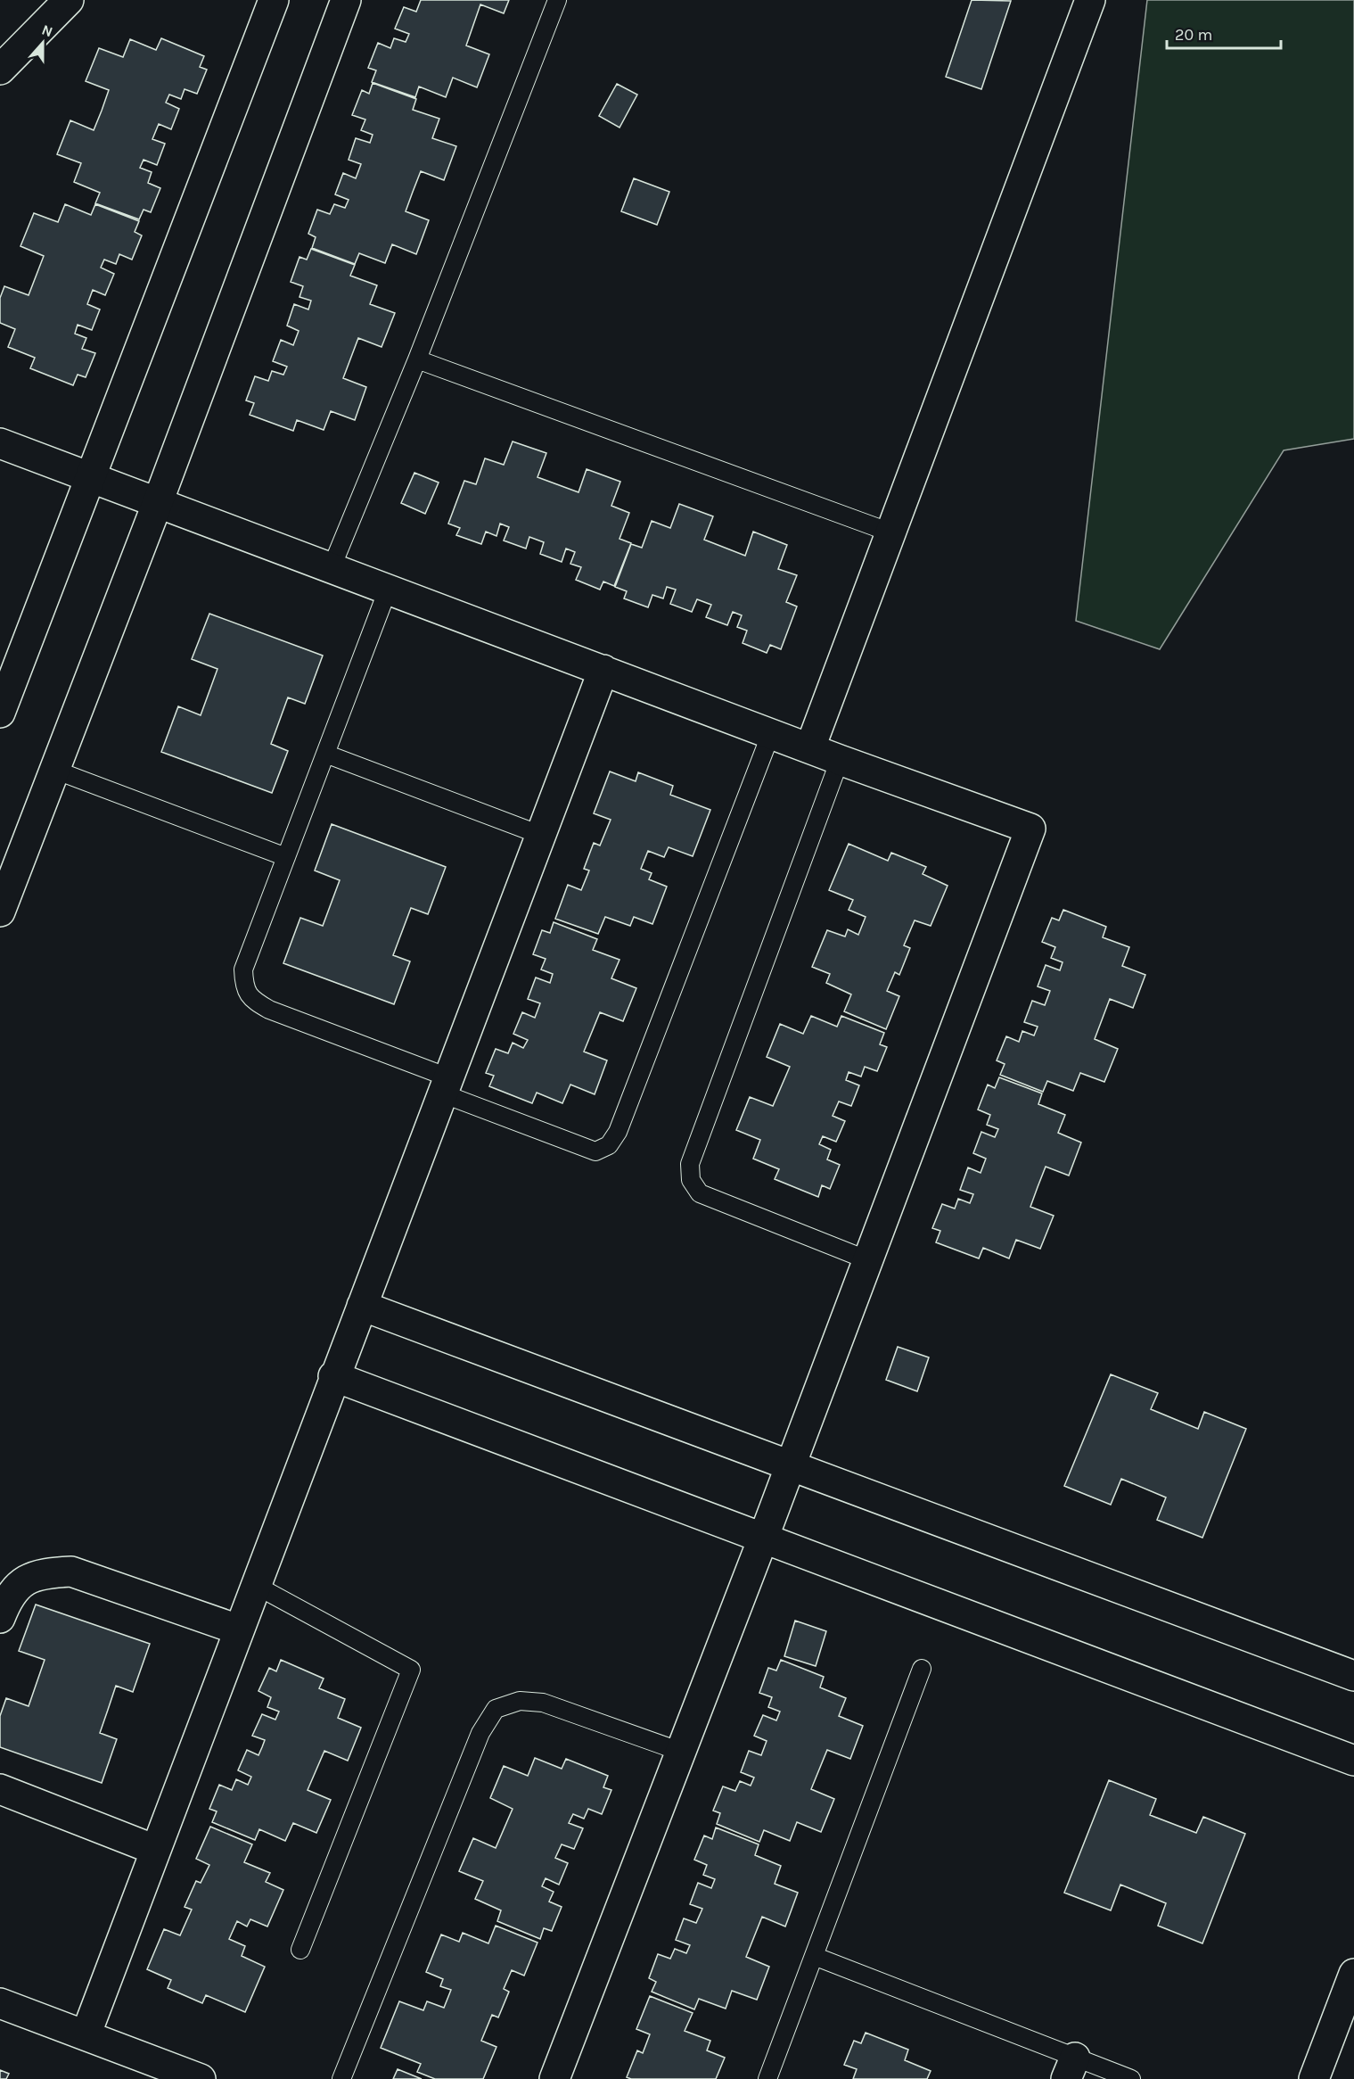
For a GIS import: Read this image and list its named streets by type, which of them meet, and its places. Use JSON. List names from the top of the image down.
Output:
{
  "scale_bar": "20 m",
  "north": "top"
}
